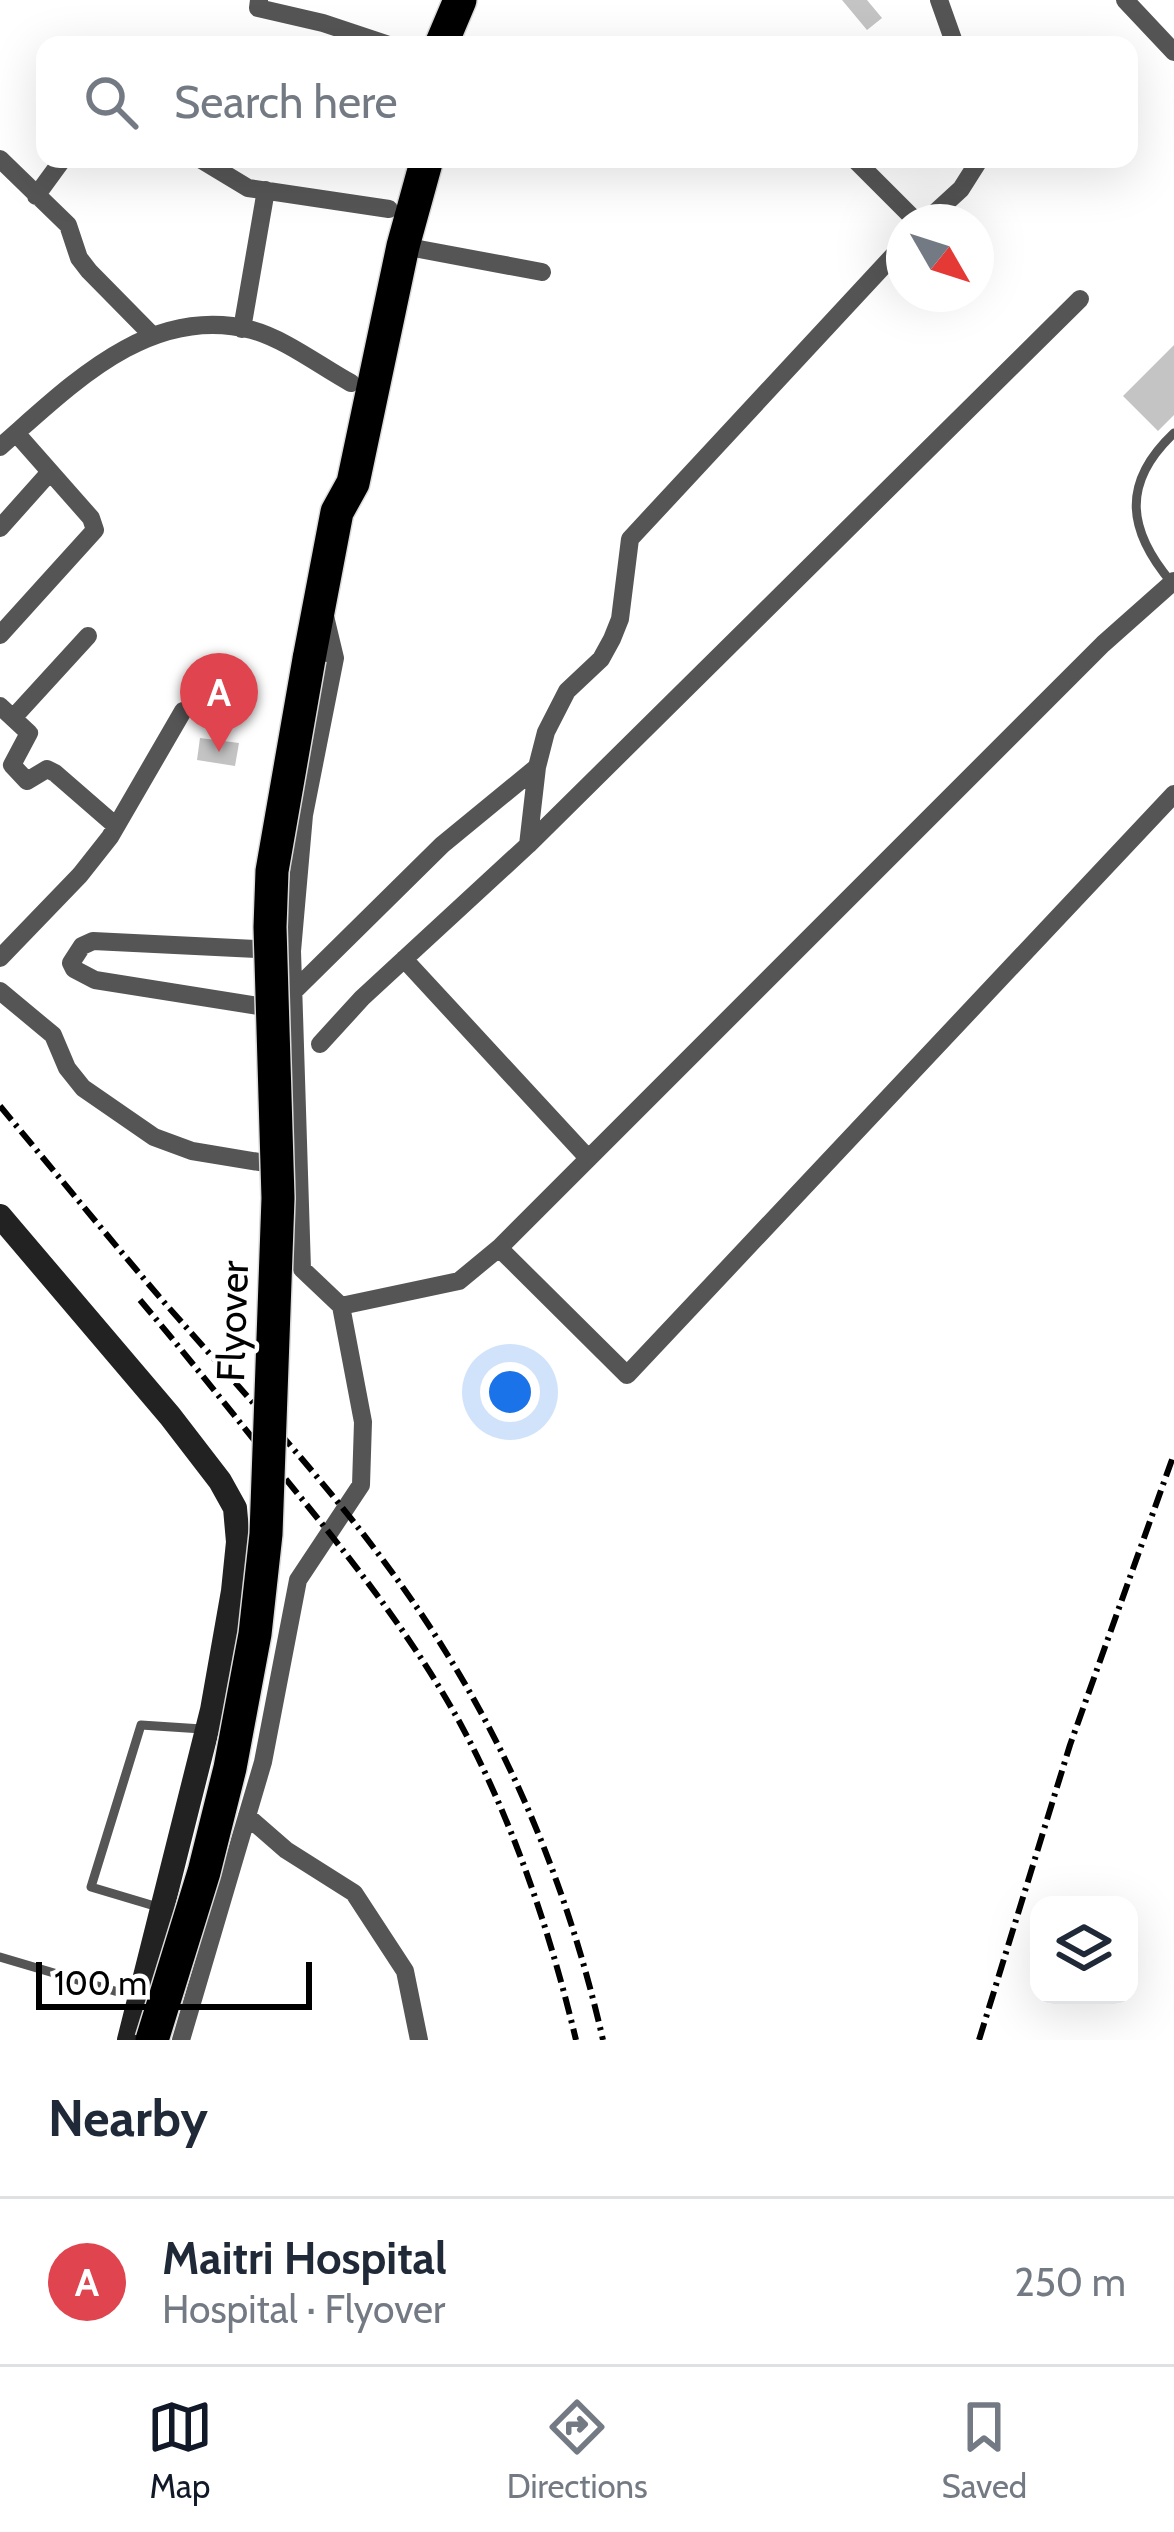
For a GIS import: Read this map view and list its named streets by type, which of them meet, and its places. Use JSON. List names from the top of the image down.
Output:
{
  "streets": {
    "highway": ["Flyover"]
  },
  "scale_bar": "100 m",
  "north": "bottom right",
  "page": {
    "search": "Search here",
    "pins": "A",
    "scale": "100 m",
    "heading": "Nearby",
    "list": [
      {
        "mark": "A",
        "name": "Maitri Hospital",
        "note": "Hospital · Flyover",
        "value": "250 m"
      }
    ],
    "nav": ["Map", "Directions", "Saved"]
  }
}
